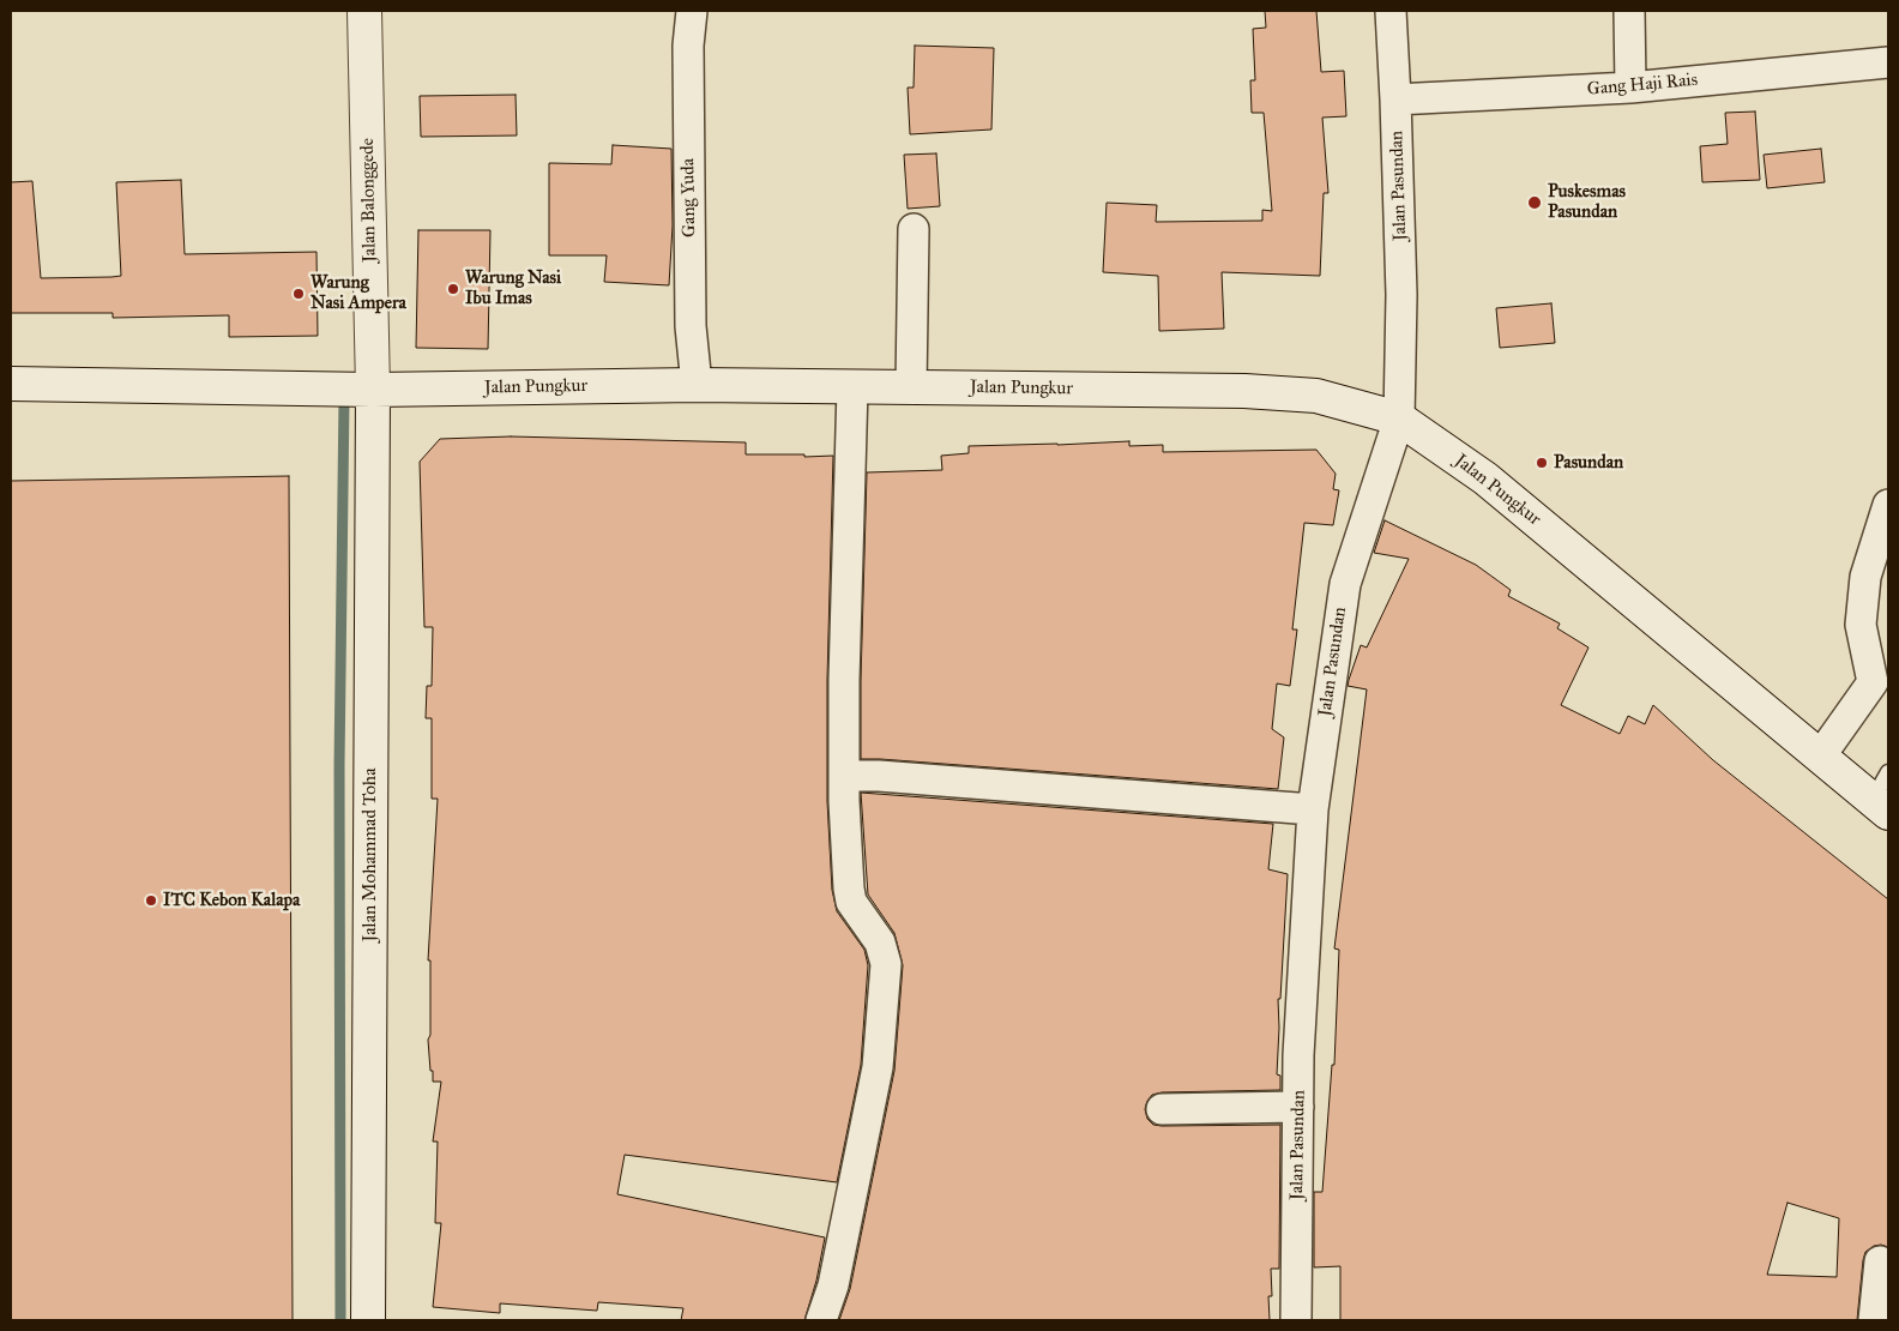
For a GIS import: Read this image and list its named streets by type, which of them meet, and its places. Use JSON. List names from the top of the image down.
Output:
{
  "streets": {
    "main road": ["Jalan Balonggede", "Jalan Pungkur", "Jalan Mohammad Toha"],
    "street": ["Gang Haji Rais", "Jalan Pasundan", "Gang Yuda"]
  },
  "crossings": [
    ["Gang Haji Rais", "Jalan Pasundan"],
    ["Jalan Pasundan", "Jalan Pungkur"],
    ["Gang Yuda", "Jalan Pungkur"],
    ["Jalan Balonggede", "Jalan Pungkur"],
    ["Jalan Balonggede", "Jalan Mohammad Toha"],
    ["Jalan Pungkur", "Jalan Mohammad Toha"]
  ],
  "places": [
    "Puskesmas Pasundan",
    "Warung Nasi Ibu Imas",
    "Warung Nasi Ampera",
    "Pasundan",
    "ITC Kebon Kalapa"
  ]
}
